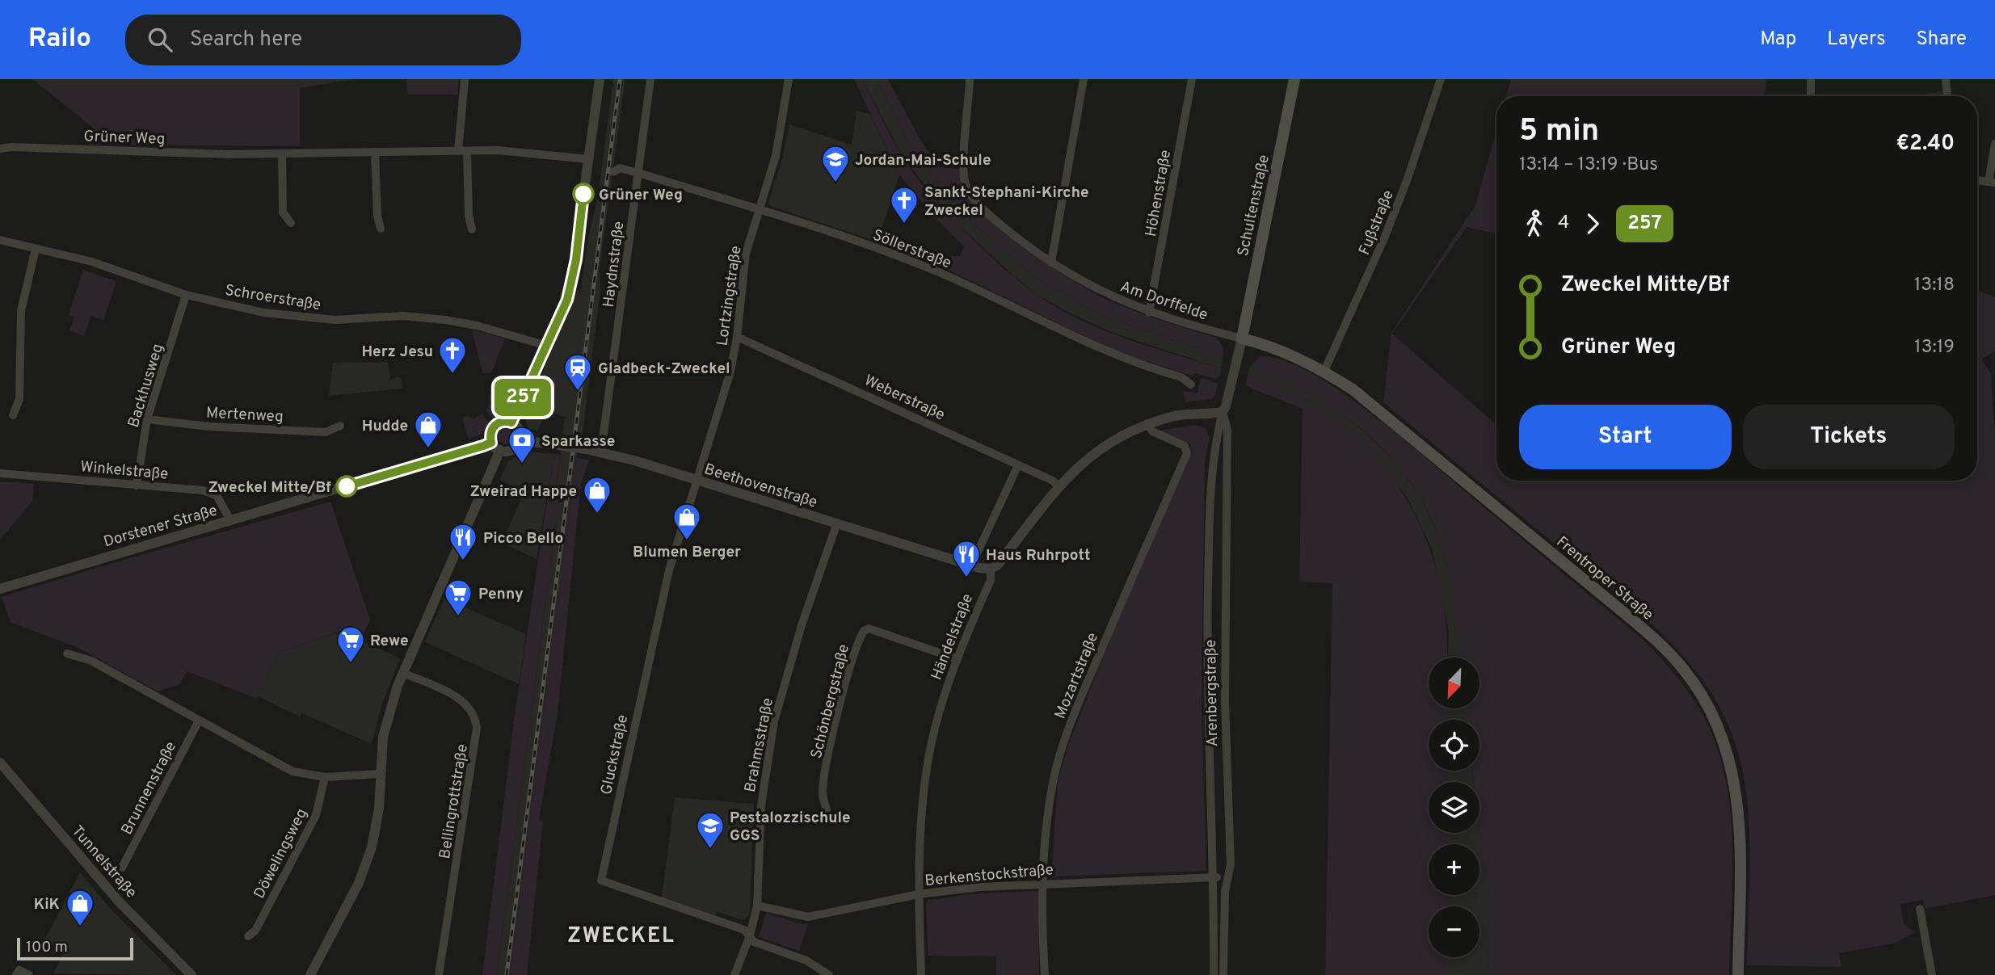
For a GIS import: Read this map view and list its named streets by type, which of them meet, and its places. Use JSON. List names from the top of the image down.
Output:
{
  "streets": {
    "main road": ["Schultenstraße", "Frentroper Straße"],
    "street": [
      "Grüner Weg",
      "Höhenstraße",
      "Fußstraße",
      "Söllerstraße",
      "Haydnstraße",
      "Lortzingstraße",
      "Schroerstraße",
      "Am Dorffelde",
      "Backhusweg",
      "Weberstraße",
      "Mertenweg",
      "Winkelstraße",
      "Beethovenstraße",
      "Dorstener Straße",
      "Händelstraße",
      "Mozartstraße",
      "Arenbergstraße",
      "Schönbergstraße",
      "Brahmsstraße",
      "Gluckstraße",
      "Brunnenstraße",
      "Bellingrottstraße",
      "Döwelingsweg",
      "Tunnelstraße",
      "Berkenstockstraße"
    ]
  },
  "crossings": [
    ["Höhenstraße", "Am Dorffelde"],
    ["Schultenstraße", "Am Dorffelde"],
    ["Schultenstraße", "Frentroper Straße"],
    ["Schultenstraße", "Arenbergstraße"],
    ["Fußstraße", "Frentroper Straße"],
    ["Söllerstraße", "Haydnstraße"],
    ["Söllerstraße", "Lortzingstraße"],
    ["Haydnstraße", "Beethovenstraße"],
    ["Lortzingstraße", "Weberstraße"],
    ["Lortzingstraße", "Beethovenstraße"],
    ["Lortzingstraße", "Gluckstraße"],
    ["Schroerstraße", "Backhusweg"],
    ["Am Dorffelde", "Frentroper Straße"],
    ["Am Dorffelde", "Arenbergstraße"],
    ["Backhusweg", "Mertenweg"],
    ["Backhusweg", "Winkelstraße"],
    ["Weberstraße", "Händelstraße"],
    ["Winkelstraße", "Dorstener Straße"],
    ["Beethovenstraße", "Dorstener Straße"],
    ["Beethovenstraße", "Händelstraße"],
    ["Beethovenstraße", "Brahmsstraße"],
    ["Beethovenstraße", "Gluckstraße"],
    ["Frentroper Straße", "Arenbergstraße"],
    ["Händelstraße", "Mozartstraße"],
    ["Händelstraße", "Arenbergstraße"],
    ["Händelstraße", "Schönbergstraße"],
    ["Händelstraße", "Berkenstockstraße"],
    ["Mozartstraße", "Berkenstockstraße"],
    ["Arenbergstraße", "Berkenstockstraße"],
    ["Brahmsstraße", "Gluckstraße"],
    ["Brahmsstraße", "Berkenstockstraße"]
  ],
  "districts": ["ZWECKEL"],
  "places": {
    "school or university": ["Jordan-Mai-Schule", "Pestalozzischule GGS"],
    "other": ["Grüner Weg", "Zweckel Mitte/Bf"],
    "church": ["Sankt-Stephani-Kirche Zweckel", "Herz Jesu"],
    "station": ["Gladbeck-Zweckel"],
    "shop": [
      "Hudde",
      "Zweirad Happe",
      "Blumen Berger",
      "KiK"
    ],
    "bank": ["Sparkasse"],
    "restaurant": ["Picco Bello", "Haus Ruhrpott"],
    "supermarket": ["Penny", "Rewe"]
  },
  "lines": ["bus line 257"],
  "scale_bar": "100 m",
  "north": "bottom left",
  "page": {
    "header": "Railo",
    "search": "Search here",
    "nav": ["Map", "Layers", "Share"],
    "on_map": "257",
    "heading": ["5 min", "13:14 – 13:19 · Bus", "€2.40"],
    "legs": ["4", "257"],
    "list": [
      {
        "name": "Zweckel Mitte/Bf",
        "value": "13:18"
      },
      {
        "name": "Grüner Weg",
        "value": "13:19"
      }
    ],
    "buttons": ["Start", "Tickets"],
    "map_buttons": ["+", "−"],
    "scale": "100 m"
  }
}
